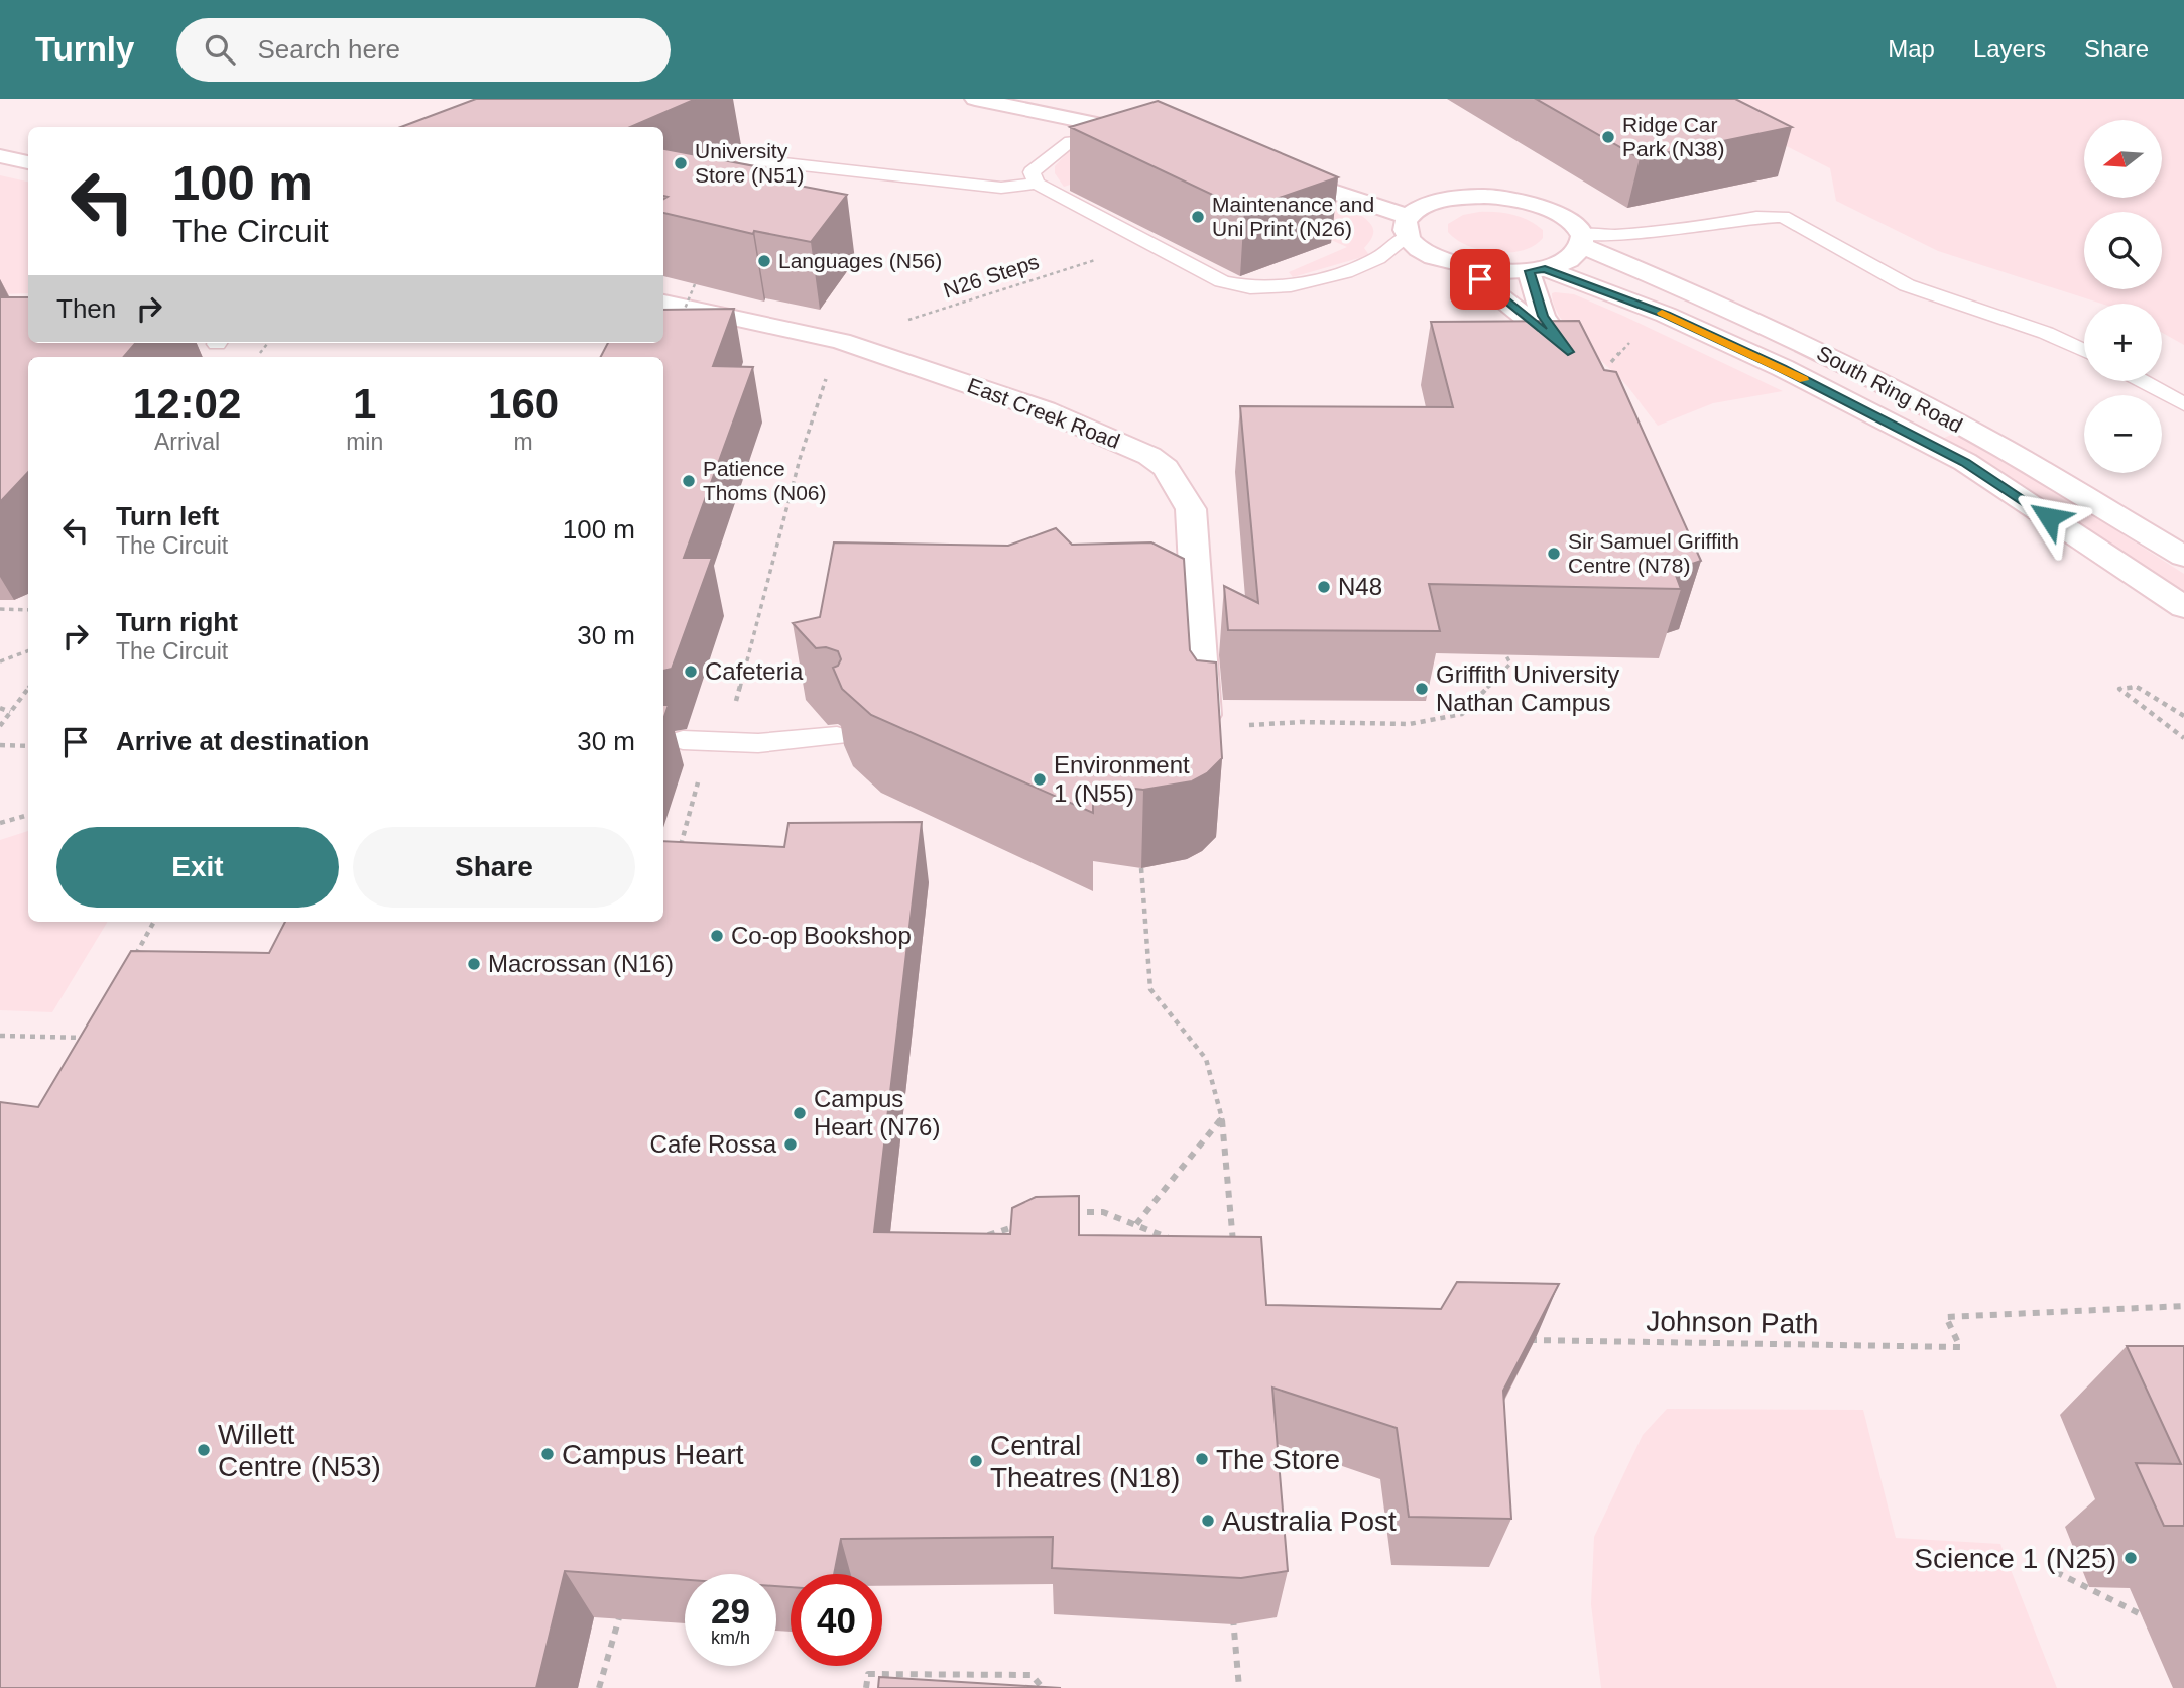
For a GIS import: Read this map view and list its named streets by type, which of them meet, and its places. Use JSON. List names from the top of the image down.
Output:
{
  "streets": {
    "street": ["South Ring Road", "East Creek Road"],
    "path": ["N26 Steps", "Johnson Path"]
  },
  "places": [
    "Ridge Car Park (N38)",
    "University Store (N51)",
    "Maintenance and Uni Print (N26)",
    "Languages (N56)",
    "Patience Thoms (N06)",
    "Sir Samuel Griffith Centre (N78)",
    "N48",
    "Cafeteria",
    "Griffith University Nathan Campus",
    "Environment 1 (N55)",
    "Co-op Bookshop",
    "Macrossan (N16)",
    "Campus Heart (N76)",
    "Cafe Rossa",
    "Willett Centre (N53)",
    "Campus Heart",
    "The Store",
    "Central Theatres (N18)",
    "Australia Post",
    "Science 1 (N25)"
  ],
  "north": "left",
  "page": {
    "header": "Turnly",
    "search": "Search here",
    "nav": ["Map", "Layers", "Share"],
    "map_buttons": ["+", "−"],
    "turn": ["100 m", "The Circuit"],
    "then": "Then",
    "eta": [
      "12:02",
      "Arrival",
      "1",
      "min",
      "160",
      "m"
    ],
    "list": [
      {
        "name": "Turn left",
        "note": "The Circuit",
        "value": "100 m"
      },
      {
        "name": "Turn right",
        "note": "The Circuit",
        "value": "30 m"
      },
      {
        "name": "Arrive at destination",
        "value": "30 m"
      }
    ],
    "buttons": ["Exit", "Share"],
    "speed": "29 km/h",
    "limit": "40"
  }
}
